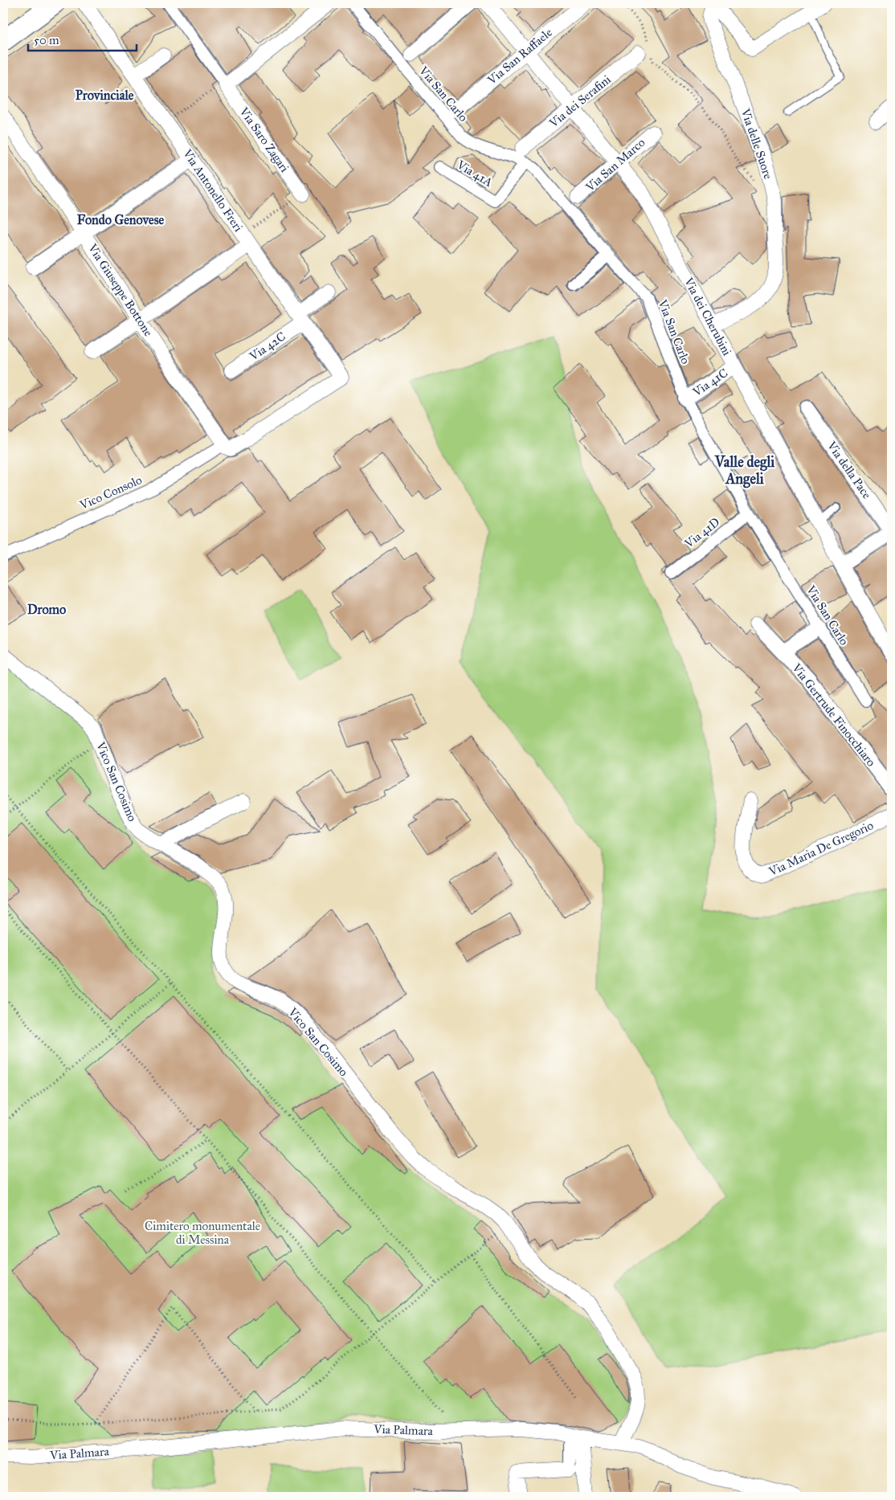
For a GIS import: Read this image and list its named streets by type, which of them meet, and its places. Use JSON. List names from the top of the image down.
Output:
{
  "streets": {
    "street": [
      "Via San Raffaele",
      "Via San Carlo",
      "Via dei Serafini",
      "Via Saro Zagari",
      "Via delle Suore",
      "Via San Marco",
      "Via 41A",
      "Via Antonello Freri",
      "Via Giuseppe Bottone",
      "Via dei Cherubini",
      "Via 42C",
      "Via 41C",
      "Via della Pace",
      "Vico Consolo",
      "Via 41D",
      "Via Gertrude Finocchiaro",
      "Vico San Cosimo",
      "Via Maria De Gregorio",
      "Via Palmara"
    ]
  },
  "crossings": [
    ["Via San Raffaele", "Via dei Cherubini"],
    ["Via San Carlo", "Via dei Serafini"],
    ["Via San Carlo", "Via 41A"],
    ["Via San Carlo", "Via 41C"],
    ["Via San Carlo", "Via 41D"],
    ["Via dei Serafini", "Via 41A"],
    ["Via dei Serafini", "Via dei Cherubini"],
    ["Via delle Suore", "Via dei Cherubini"],
    ["Via San Marco", "Via dei Cherubini"],
    ["Via Antonello Freri", "Via Giuseppe Bottone"],
    ["Via Antonello Freri", "Via 42C"],
    ["Via Antonello Freri", "Vico Consolo"],
    ["Via Giuseppe Bottone", "Vico Consolo"],
    ["Via dei Cherubini", "Via 41C"],
    ["Vico San Cosimo", "Via Palmara"]
  ],
  "districts": [
    "Provinciale",
    "Fondo Genovese",
    "Valle degli Angeli",
    "Dromo"
  ],
  "parks": ["Cimitero monumentale di Messina"],
  "scale_bar": "50 m"
}
